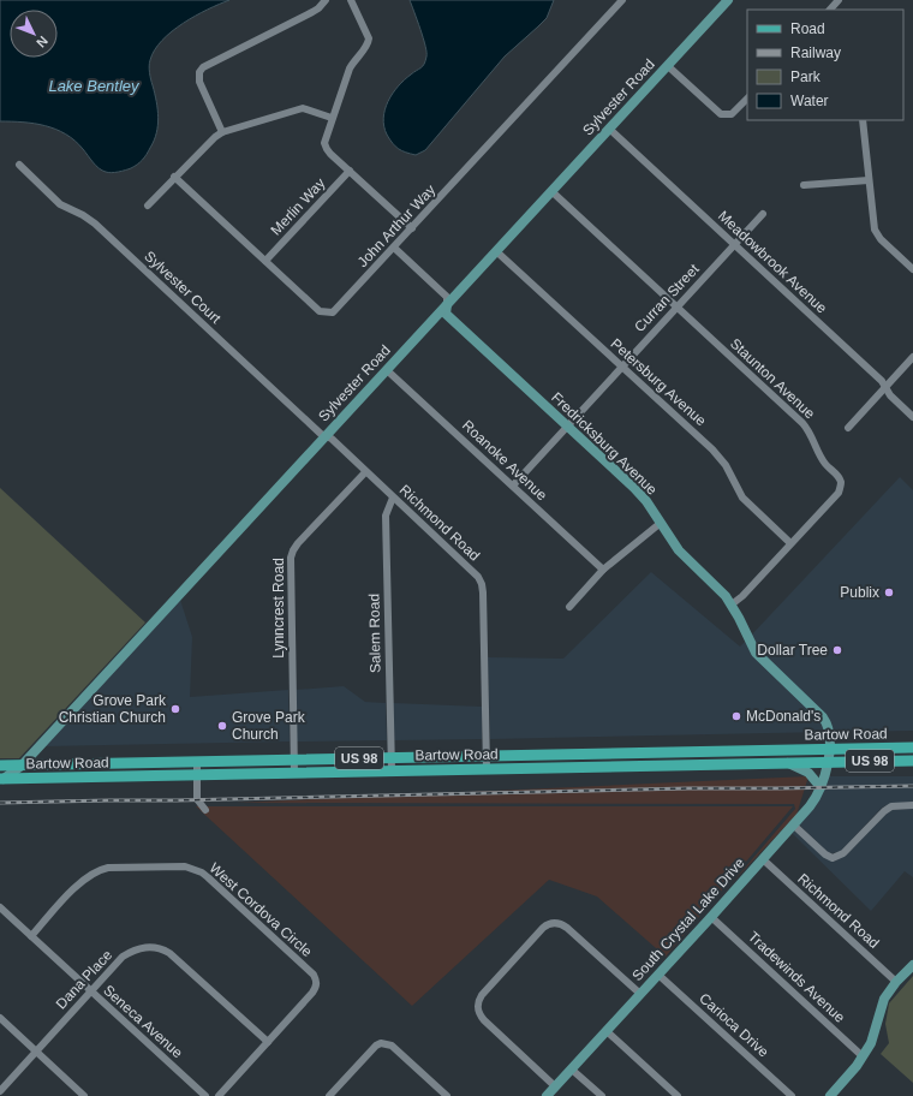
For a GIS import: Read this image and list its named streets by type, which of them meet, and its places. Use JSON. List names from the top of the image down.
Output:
{
  "streets": {
    "main road": ["Bartow Road", "US 98"],
    "street": [
      "Sylvester Road",
      "Merlin Way",
      "John Arthur Way",
      "Meadowbrook Avenue",
      "Sylvester Court",
      "Curran Street",
      "Staunton Avenue",
      "Petersburg Avenue",
      "Fredricksburg Avenue",
      "Roanoke Avenue",
      "Richmond Road",
      "Lynncrest Road",
      "Salem Road",
      "West Cordova Circle",
      "South Crystal Lake Drive",
      "Tradewinds Avenue",
      "Dana Place",
      "Seneca Avenue",
      "Carioca Drive"
    ]
  },
  "crossings": [
    ["Sylvester Road", "Meadowbrook Avenue"],
    ["Sylvester Road", "Sylvester Court"],
    ["Sylvester Road", "Staunton Avenue"],
    ["Sylvester Road", "Petersburg Avenue"],
    ["Sylvester Road", "Fredricksburg Avenue"],
    ["Sylvester Road", "Roanoke Avenue"],
    ["Sylvester Road", "Richmond Road"],
    ["Sylvester Road", "Bartow Road"],
    ["Merlin Way", "John Arthur Way"],
    ["Meadowbrook Avenue", "Curran Street"],
    ["Sylvester Court", "Richmond Road"],
    ["Curran Street", "Staunton Avenue"],
    ["Curran Street", "Petersburg Avenue"],
    ["Curran Street", "Fredricksburg Avenue"],
    ["Curran Street", "Roanoke Avenue"],
    ["Staunton Avenue", "Petersburg Avenue"],
    ["Staunton Avenue", "Fredricksburg Avenue"],
    ["Fredricksburg Avenue", "Bartow Road"],
    ["Fredricksburg Avenue", "South Crystal Lake Drive"],
    ["Richmond Road", "Lynncrest Road"],
    ["Richmond Road", "Salem Road"],
    ["Richmond Road", "Bartow Road"],
    ["Richmond Road", "South Crystal Lake Drive"],
    ["Lynncrest Road", "Bartow Road"],
    ["Salem Road", "Bartow Road"],
    ["Bartow Road", "South Crystal Lake Drive"],
    ["West Cordova Circle", "Dana Place"],
    ["West Cordova Circle", "Seneca Avenue"],
    ["South Crystal Lake Drive", "Tradewinds Avenue"],
    ["South Crystal Lake Drive", "Carioca Drive"],
    ["Dana Place", "Seneca Avenue"]
  ],
  "water": ["Lake Bentley"],
  "places": [
    "Publix",
    "Dollar Tree",
    "Grove Park Christian Church",
    "McDonald's",
    "Grove Park Church"
  ],
  "legend": [
    "Road",
    "Railway",
    "Park",
    "Water"
  ],
  "north": "bottom right"
}
